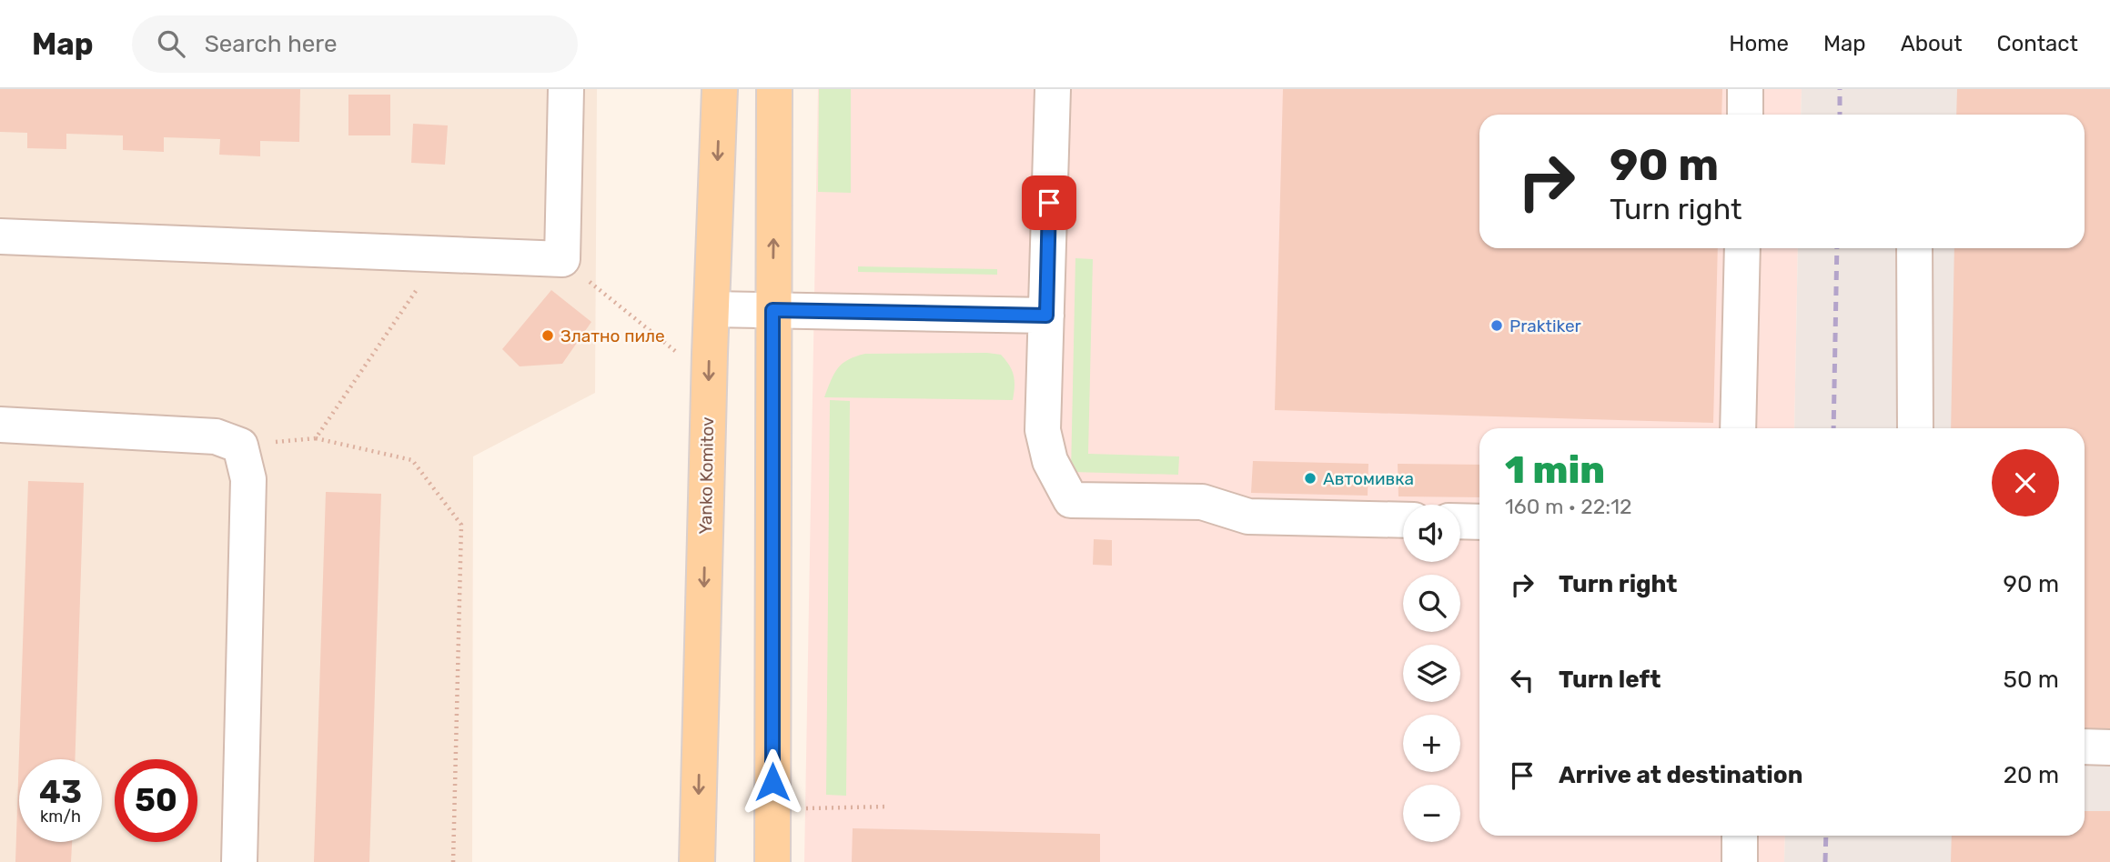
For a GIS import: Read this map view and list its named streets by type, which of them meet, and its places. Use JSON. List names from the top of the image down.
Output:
{
  "streets": {
    "main road": ["Yanko Komitov"]
  },
  "places": ["Praktiker", "Златно пиле", "Автомивка"],
  "page": {
    "header": "Map",
    "search": "Search here",
    "nav": [
      "Home",
      "Map",
      "About",
      "Contact"
    ],
    "turn": ["90 m", "Turn right"],
    "heading": ["1 min", "160 m · 22:12"],
    "map_buttons": ["+", "−"],
    "list": [
      {
        "name": "Turn right",
        "value": "90 m"
      },
      {
        "name": "Turn left",
        "value": "50 m"
      },
      {
        "name": "Arrive at destination",
        "value": "20 m"
      }
    ],
    "speed": "43 km/h",
    "limit": "50"
  }
}
